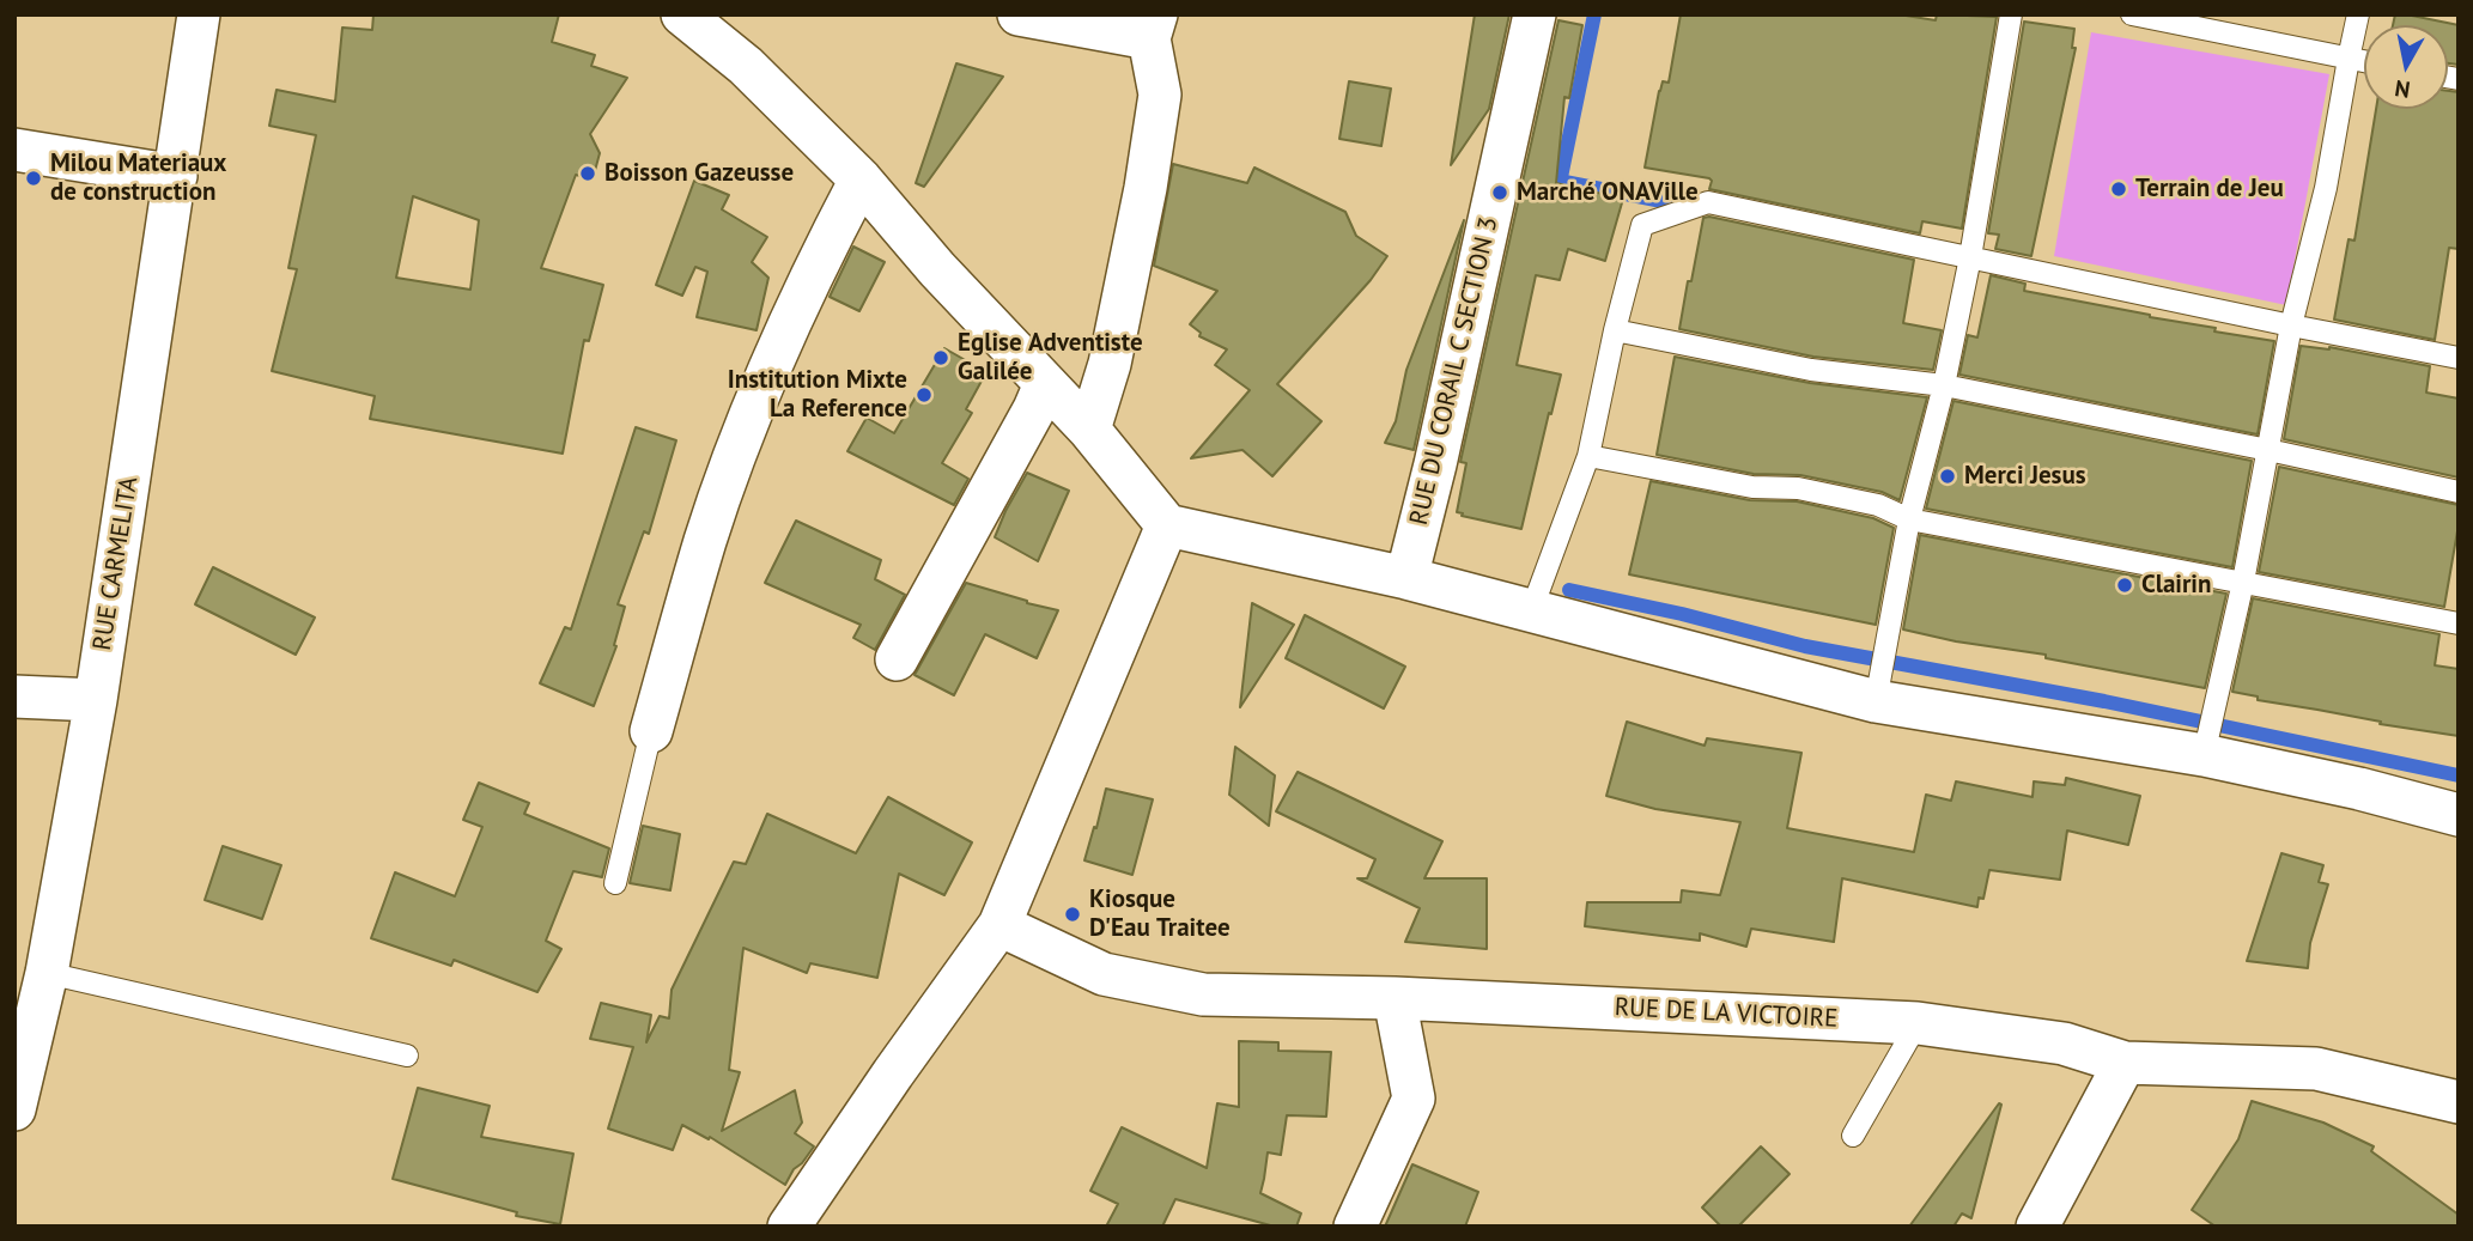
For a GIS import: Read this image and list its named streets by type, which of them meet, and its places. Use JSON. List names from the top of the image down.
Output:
{
  "streets": {
    "street": ["RUE DU CORAIL C SECTION 3", "RUE CARMELITA", "RUE DE LA VICTOIRE"]
  },
  "places": [
    "Boisson Gazeusse",
    "Milou Materiaux de construction",
    "Terrain de Jeu",
    "Marché ONAVille",
    "Eglise Adventiste Galilée",
    "Institution Mixte La Reference",
    "Merci Jesus",
    "Clairin",
    "Kiosque D'Eau Traitee"
  ],
  "north": "bottom"
}
